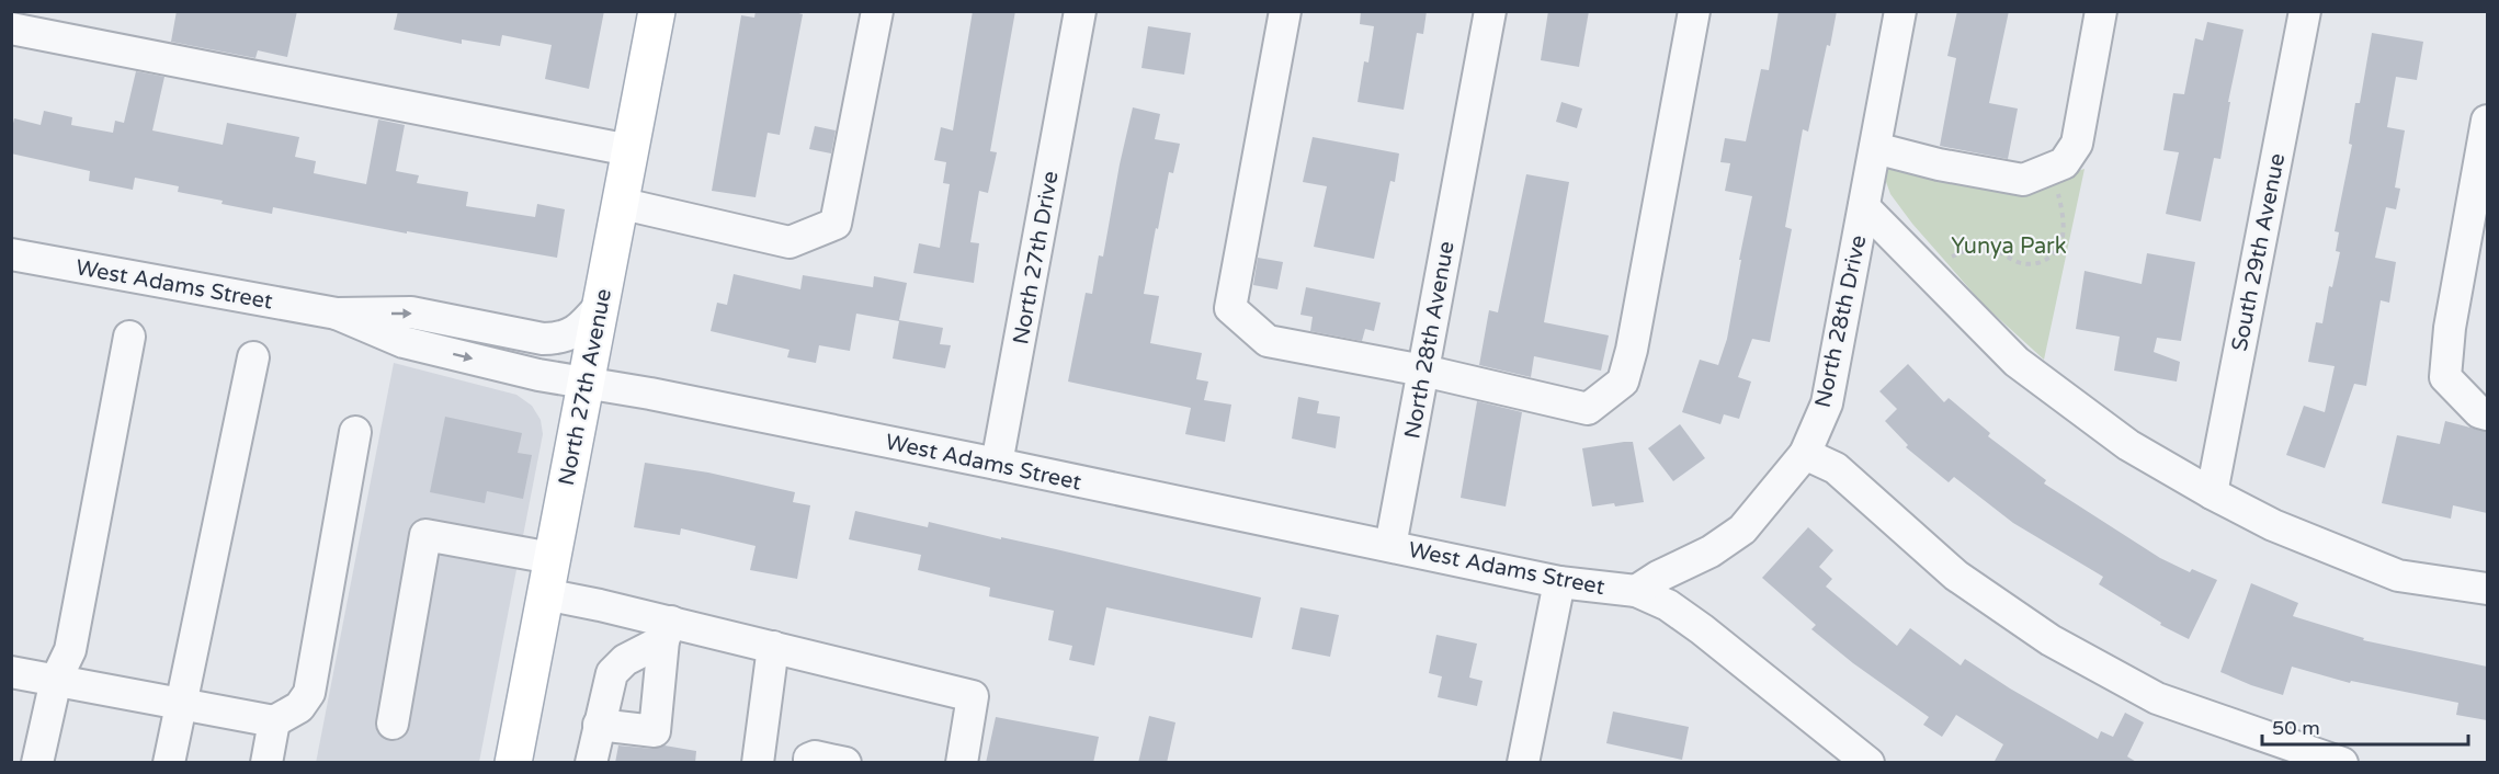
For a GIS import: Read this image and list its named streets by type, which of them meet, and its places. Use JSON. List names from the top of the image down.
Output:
{
  "streets": {
    "main road": ["North 27th Avenue"],
    "street": [
      "South 29th Avenue",
      "North 27th Drive",
      "West Adams Street",
      "North 28th Drive",
      "North 28th Avenue"
    ]
  },
  "crossings": [
    ["North 27th Drive", "West Adams Street"],
    ["West Adams Street", "North 28th Drive"],
    ["West Adams Street", "North 28th Avenue"],
    ["West Adams Street", "North 27th Avenue"]
  ],
  "parks": ["Yunya Park"],
  "scale_bar": "50 m"
}
